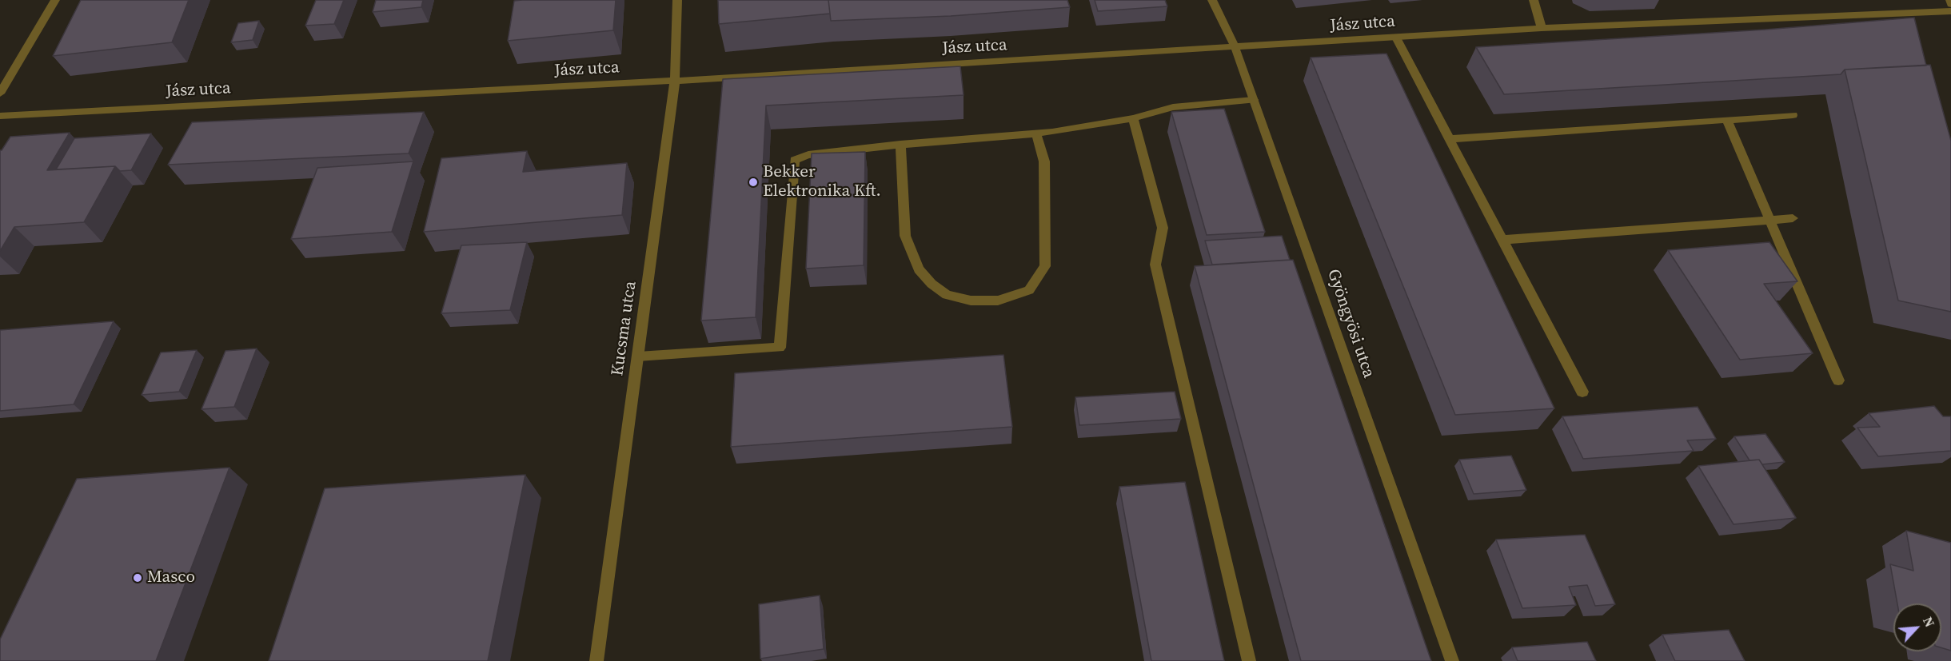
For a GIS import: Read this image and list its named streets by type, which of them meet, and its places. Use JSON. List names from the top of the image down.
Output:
{
  "streets": {
    "street": ["Jász utca", "Gyöngyösi utca", "Kucsma utca"]
  },
  "crossings": [
    ["Jász utca", "Gyöngyösi utca"],
    ["Jász utca", "Kucsma utca"]
  ],
  "places": ["Bekker Elektronika Kft.", "Masco"],
  "north": "top right"
}
